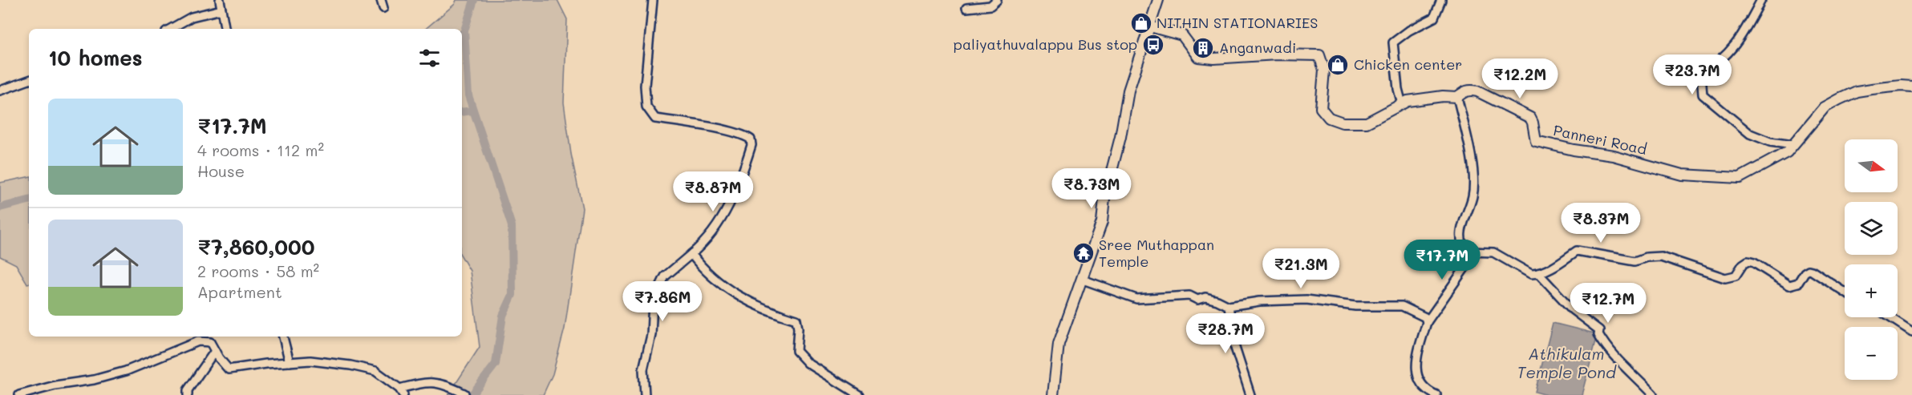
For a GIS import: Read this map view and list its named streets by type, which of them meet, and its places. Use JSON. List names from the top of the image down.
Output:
{
  "streets": {
    "main road": ["Panneri Road"]
  },
  "water": ["Athikulam Temple Pond"],
  "places": {
    "shop": ["NITHIN STATIONARIES", "Chicken center"],
    "bus stop": ["paliyathuvalappu Bus stop"],
    "building": ["Anganwadi"],
    "temple": ["Sree Muthappan Temple"]
  },
  "north": "right",
  "page": {
    "heading": "10 homes",
    "price": [
      "₹23.7M",
      "₹12.2M",
      "₹8.73M",
      "₹8.87M",
      "₹8.37M",
      "₹17.7M",
      "₹21.3M",
      "₹7.86M",
      "₹12.7M",
      "₹28.7M"
    ],
    "list": [
      {
        "name": "₹17.7M",
        "note": "4 rooms · 112 m² · House"
      },
      {
        "name": "₹7,860,000",
        "note": "2 rooms · 58 m² · Apartment"
      }
    ],
    "map_buttons": ["+", "−"]
  }
}
